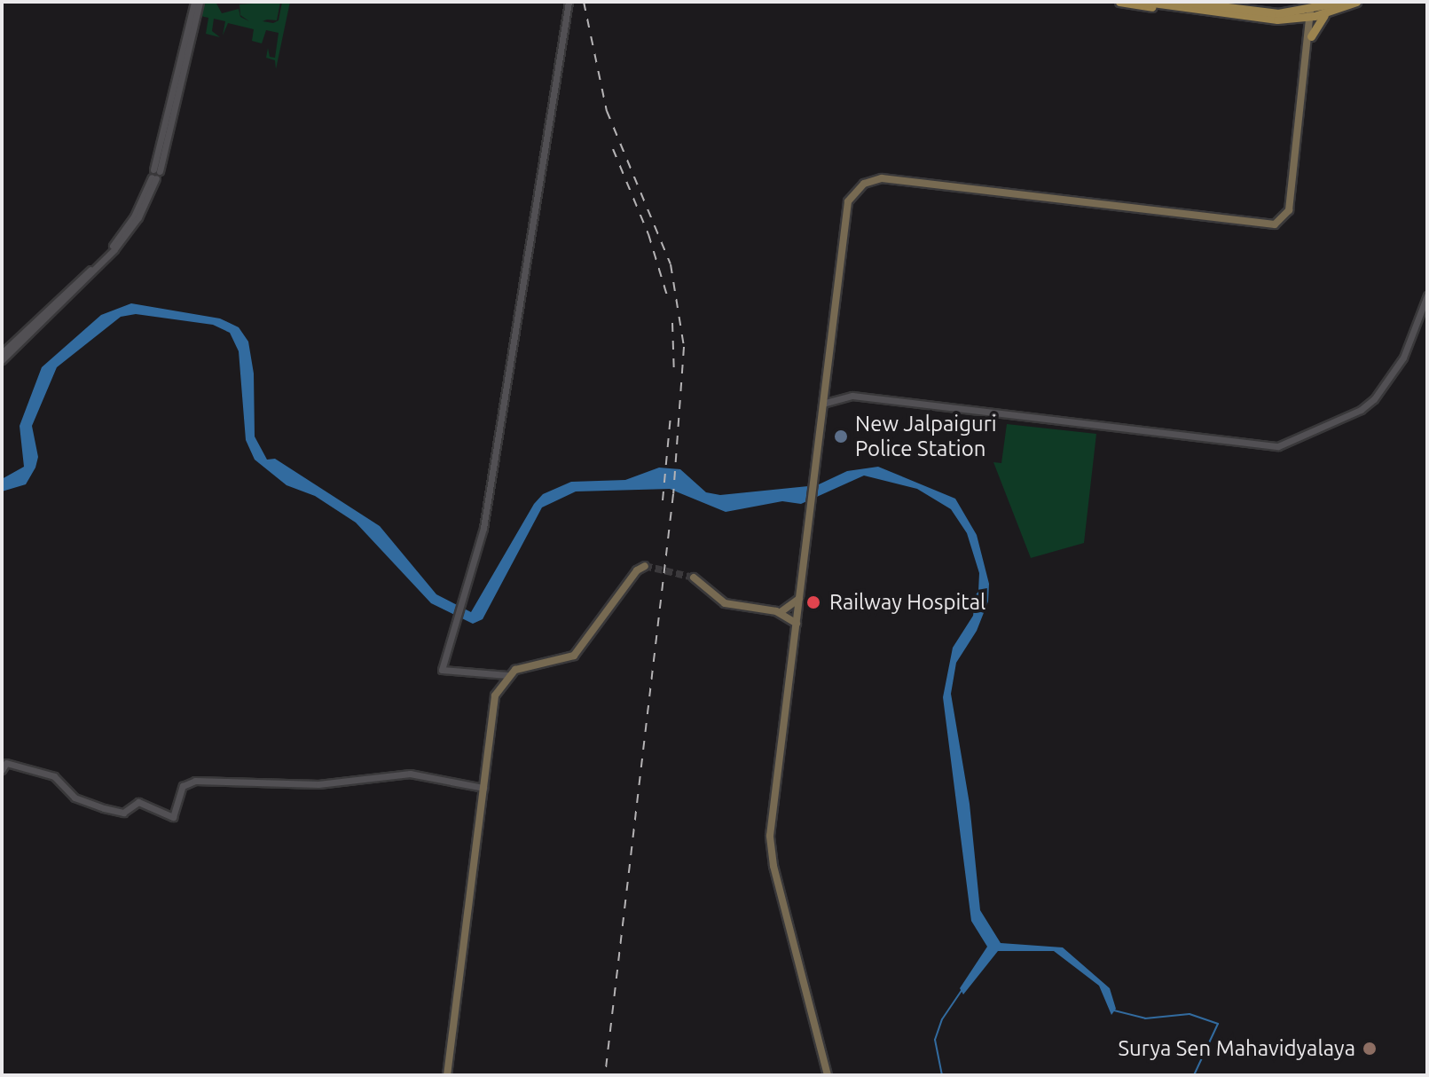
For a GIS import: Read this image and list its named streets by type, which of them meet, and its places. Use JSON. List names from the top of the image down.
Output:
{
  "places": ["New Jalpaiguri Police Station", "Railway Hospital", "Surya Sen Mahavidyalaya"]
}
